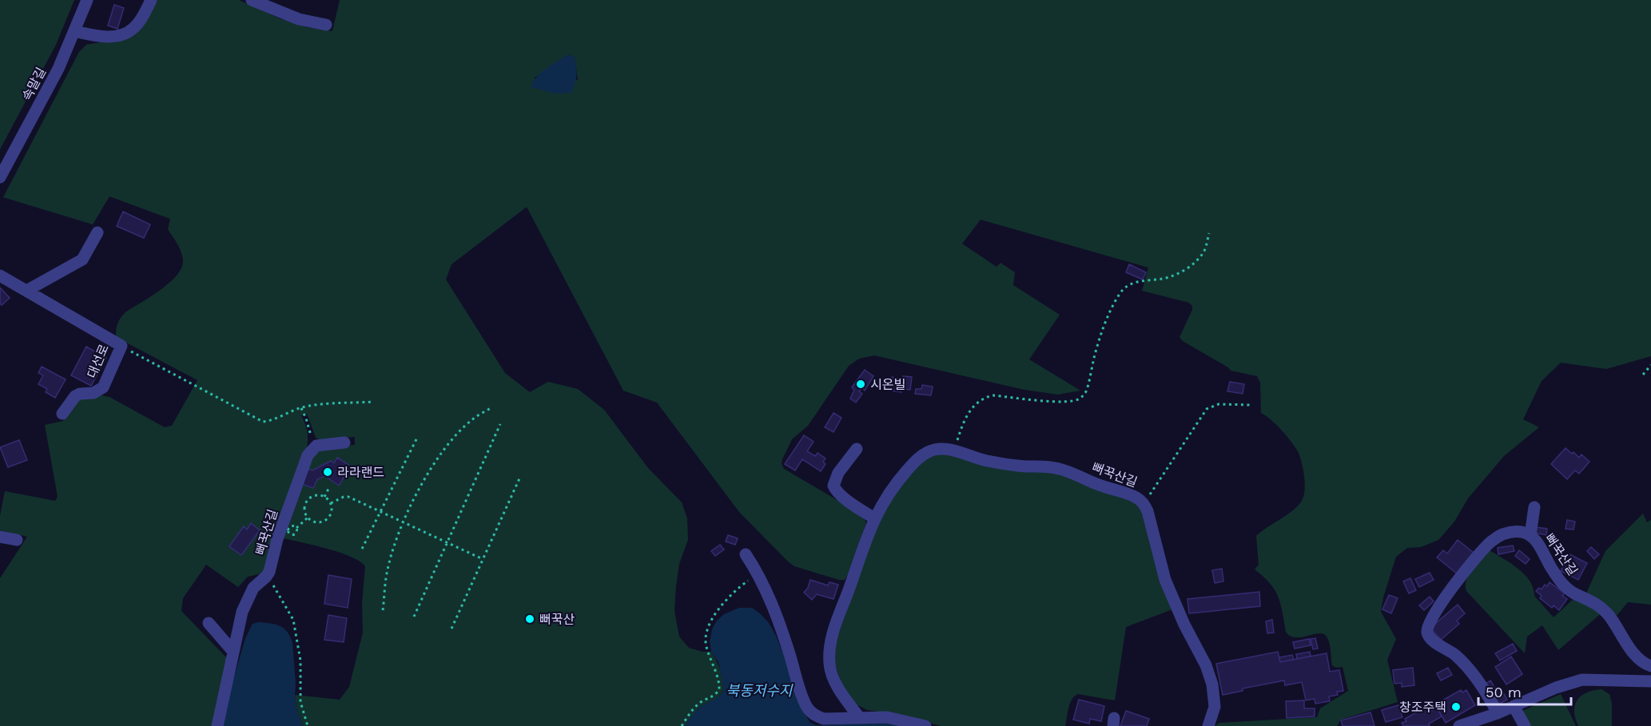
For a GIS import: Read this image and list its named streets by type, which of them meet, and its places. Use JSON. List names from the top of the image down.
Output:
{
  "streets": {
    "street": ["속말길", "대선로", "뻐꾹산길"]
  },
  "water": ["북동저수지"],
  "places": [
    "시온빌",
    "라라랜드",
    "뻐꾹산",
    "창조주택"
  ],
  "scale_bar": "50 m"
}
